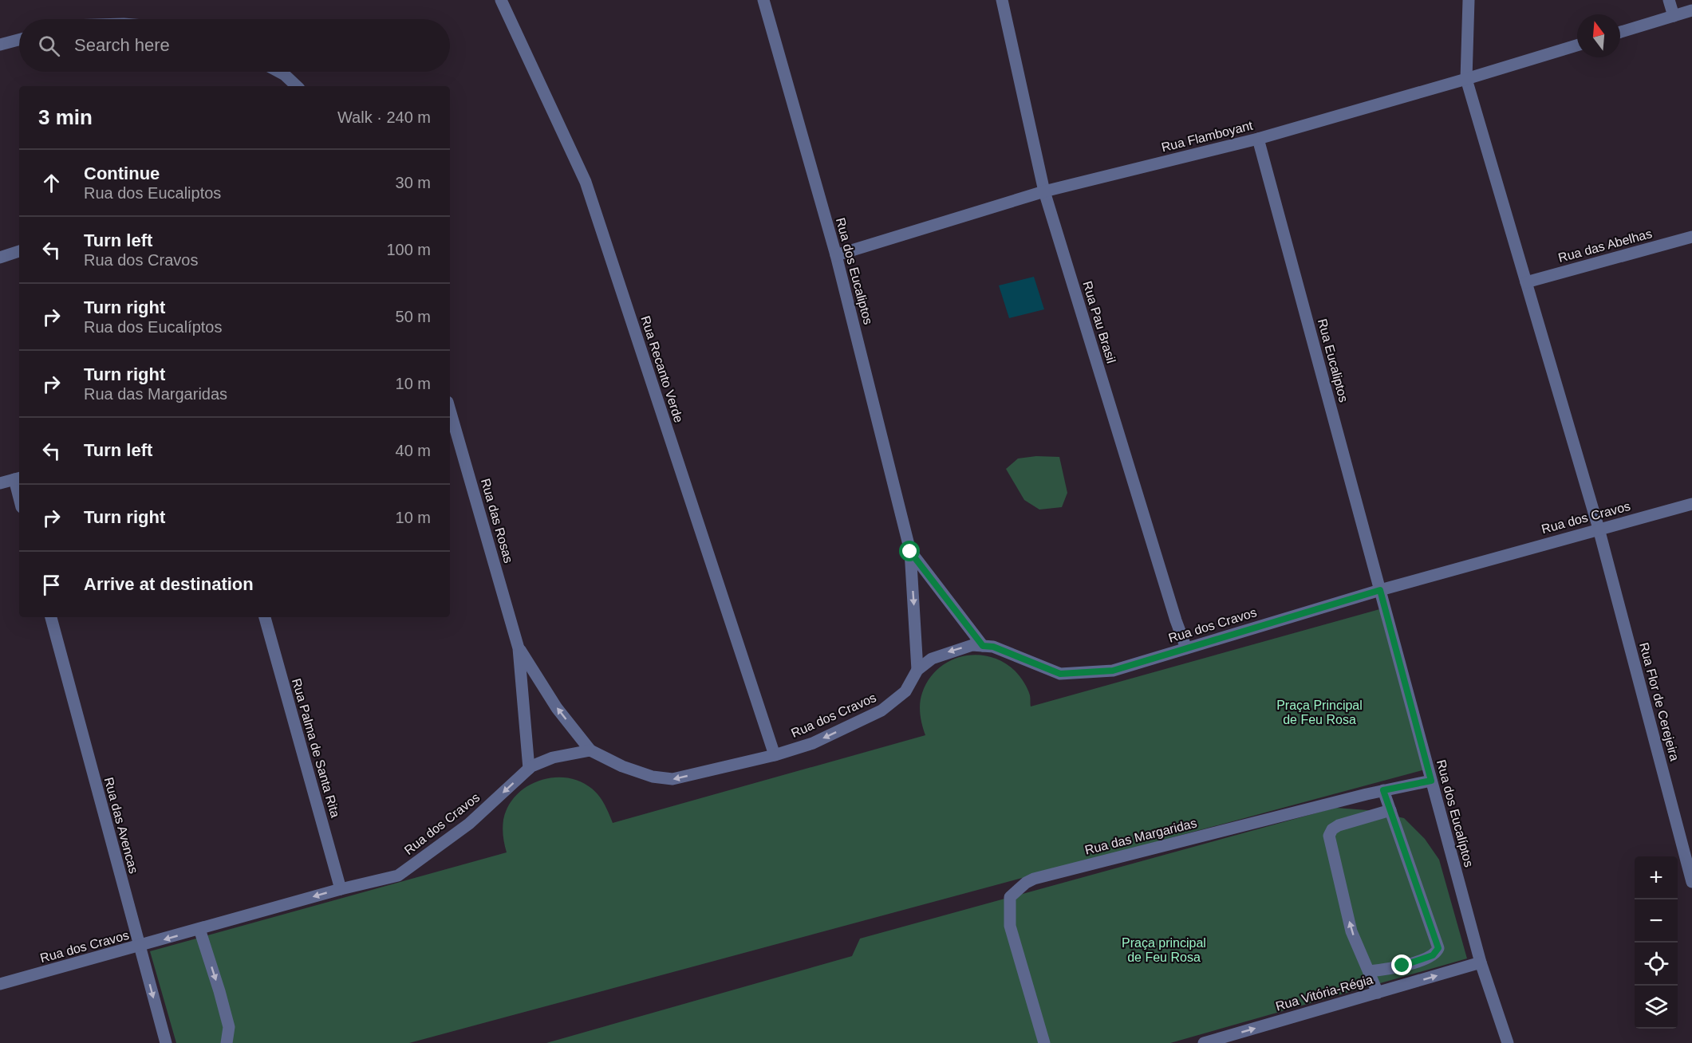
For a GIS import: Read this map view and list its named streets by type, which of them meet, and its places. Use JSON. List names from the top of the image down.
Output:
{
  "streets": {
    "street": [
      "Rua Flamboyant",
      "Rua das Abelhas",
      "Rua dos Eucaliptos",
      "Rua Pau Brasil",
      "Rua Eucaliptos",
      "Rua Recanto Verde",
      "Rua dos Cravos",
      "Rua das Rosas",
      "Rua Flor de Cerejeira",
      "Rua Palma de Santa Rita",
      "Rua dos Eucalíptos",
      "Rua das Avencas",
      "Rua das Margaridas",
      "Rua Vitória-Régia"
    ]
  },
  "crossings": [
    ["Rua Flamboyant", "Rua dos Eucaliptos"],
    ["Rua Flamboyant", "Rua Pau Brasil"],
    ["Rua Flamboyant", "Rua Eucaliptos"],
    ["Rua Flamboyant", "Rua Flor de Cerejeira"],
    ["Rua das Abelhas", "Rua Flor de Cerejeira"],
    ["Rua dos Eucaliptos", "Rua dos Cravos"],
    ["Rua Pau Brasil", "Rua dos Cravos"],
    ["Rua Eucaliptos", "Rua dos Cravos"],
    ["Rua Eucaliptos", "Rua dos Eucalíptos"],
    ["Rua Recanto Verde", "Rua dos Cravos"],
    ["Rua dos Cravos", "Rua das Rosas"],
    ["Rua dos Cravos", "Rua Flor de Cerejeira"],
    ["Rua dos Cravos", "Rua Palma de Santa Rita"],
    ["Rua dos Cravos", "Rua dos Eucalíptos"],
    ["Rua dos Cravos", "Rua das Avencas"],
    ["Rua dos Eucalíptos", "Rua das Margaridas"],
    ["Rua dos Eucalíptos", "Rua Vitória-Régia"]
  ],
  "one_way": ["Rua dos Cravos", "Rua Vitória-Régia"],
  "parks": ["Praça Principal de Feu Rosa", "Praça principal de Feu Rosa"],
  "north": "top",
  "page": {
    "search": "Search here",
    "heading": ["3 min", "Walk · 240 m"],
    "list": [
      ["Continue", "Rua dos Eucaliptos", "30 m"],
      ["Turn left", "Rua dos Cravos", "100 m"],
      ["Turn right", "Rua dos Eucalíptos", "50 m"],
      ["Turn right", "Rua das Margaridas", "10 m"],
      ["Turn left", "40 m"],
      ["Turn right", "10 m"],
      "Arrive at destination"
    ],
    "map_buttons": ["+", "−"]
  }
}
